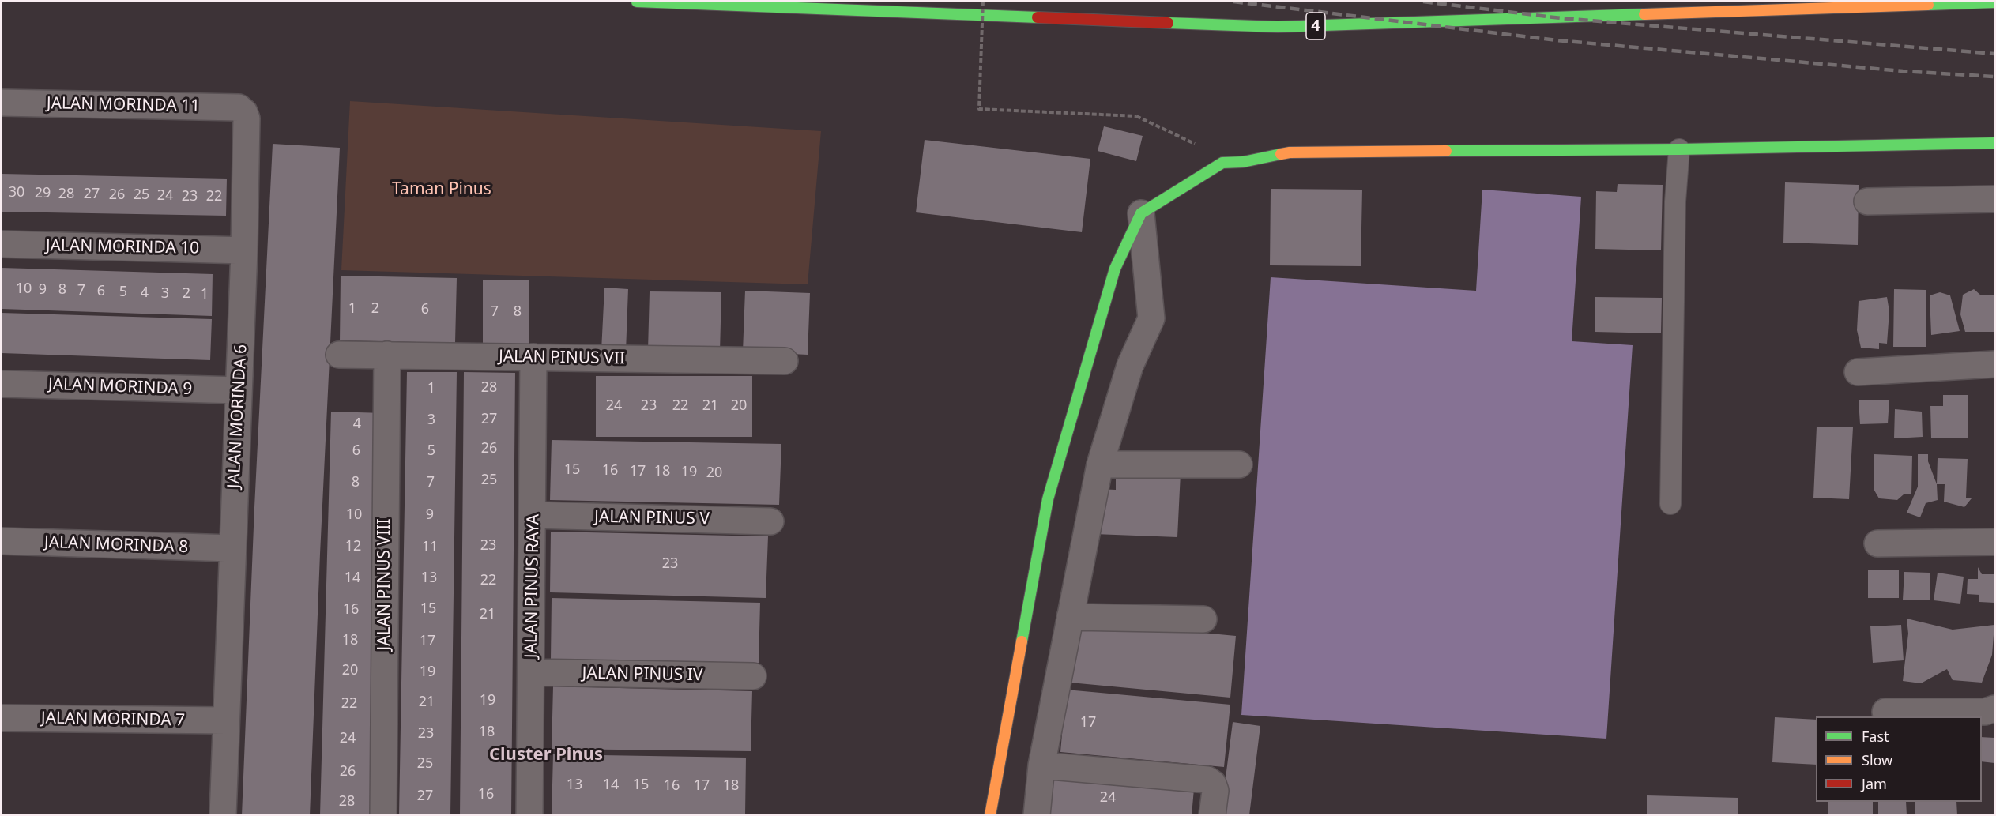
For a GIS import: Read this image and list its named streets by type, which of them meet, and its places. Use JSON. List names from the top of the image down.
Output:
{
  "streets": {
    "main road": ["4"],
    "street": [
      "JALAN MORINDA 11",
      "JALAN MORINDA 10",
      "JALAN PINUS VII",
      "JALAN MORINDA 9",
      "JALAN MORINDA 6",
      "JALAN PINUS V",
      "JALAN MORINDA 8",
      "JALAN PINUS VIII",
      "JALAN PINUS RAYA",
      "JALAN PINUS IV",
      "JALAN MORINDA 7"
    ]
  },
  "crossings": [
    ["JALAN MORINDA 11", "JALAN MORINDA 6"],
    ["JALAN MORINDA 10", "JALAN MORINDA 6"],
    ["JALAN PINUS VII", "JALAN PINUS VIII"],
    ["JALAN PINUS VII", "JALAN PINUS RAYA"],
    ["JALAN MORINDA 9", "JALAN MORINDA 6"],
    ["JALAN MORINDA 6", "JALAN MORINDA 8"],
    ["JALAN MORINDA 6", "JALAN MORINDA 7"],
    ["JALAN PINUS V", "JALAN PINUS RAYA"],
    ["JALAN PINUS RAYA", "JALAN PINUS IV"]
  ],
  "districts": ["Cluster Pinus"],
  "parks": ["Taman Pinus"],
  "house_numbers": [
    "30",
    "29",
    "28",
    "27",
    "26",
    "25",
    "24",
    "23",
    "22",
    "10",
    "9",
    "8",
    "7",
    "6",
    "5",
    "4",
    "3",
    "2",
    "1",
    "1",
    "2",
    "6",
    "7",
    "8",
    "28",
    "1",
    "24",
    "23",
    "22",
    "21",
    "20",
    "27",
    "3",
    "4",
    "26",
    "6",
    "5",
    "15",
    "16",
    "17",
    "18",
    "19",
    "20",
    "25",
    "8",
    "7",
    "10",
    "9",
    "23",
    "12",
    "11",
    "23",
    "14",
    "13",
    "22",
    "15",
    "16",
    "21",
    "18",
    "17",
    "20",
    "19",
    "19",
    "21",
    "22",
    "17",
    "18",
    "23",
    "24",
    "25",
    "26",
    "13",
    "14",
    "15",
    "16",
    "17",
    "18",
    "16",
    "27",
    "24",
    "28"
  ],
  "legend": ["Fast", "Slow", "Jam"]
}
